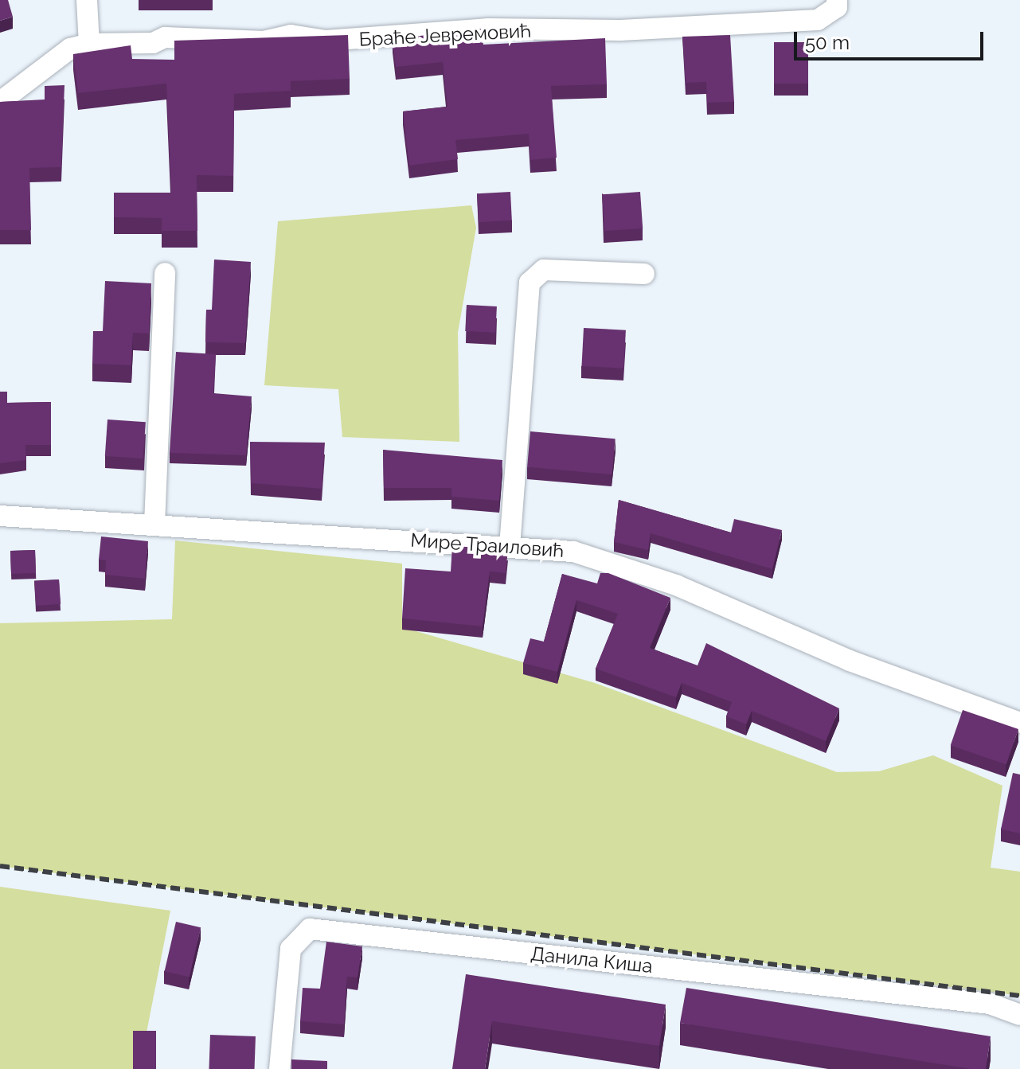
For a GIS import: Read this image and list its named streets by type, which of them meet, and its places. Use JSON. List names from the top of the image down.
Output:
{
  "streets": {
    "street": ["Браће Јевремовић", "Мире Траиловић", "Данила Киша"]
  },
  "scale_bar": "50 m"
}
